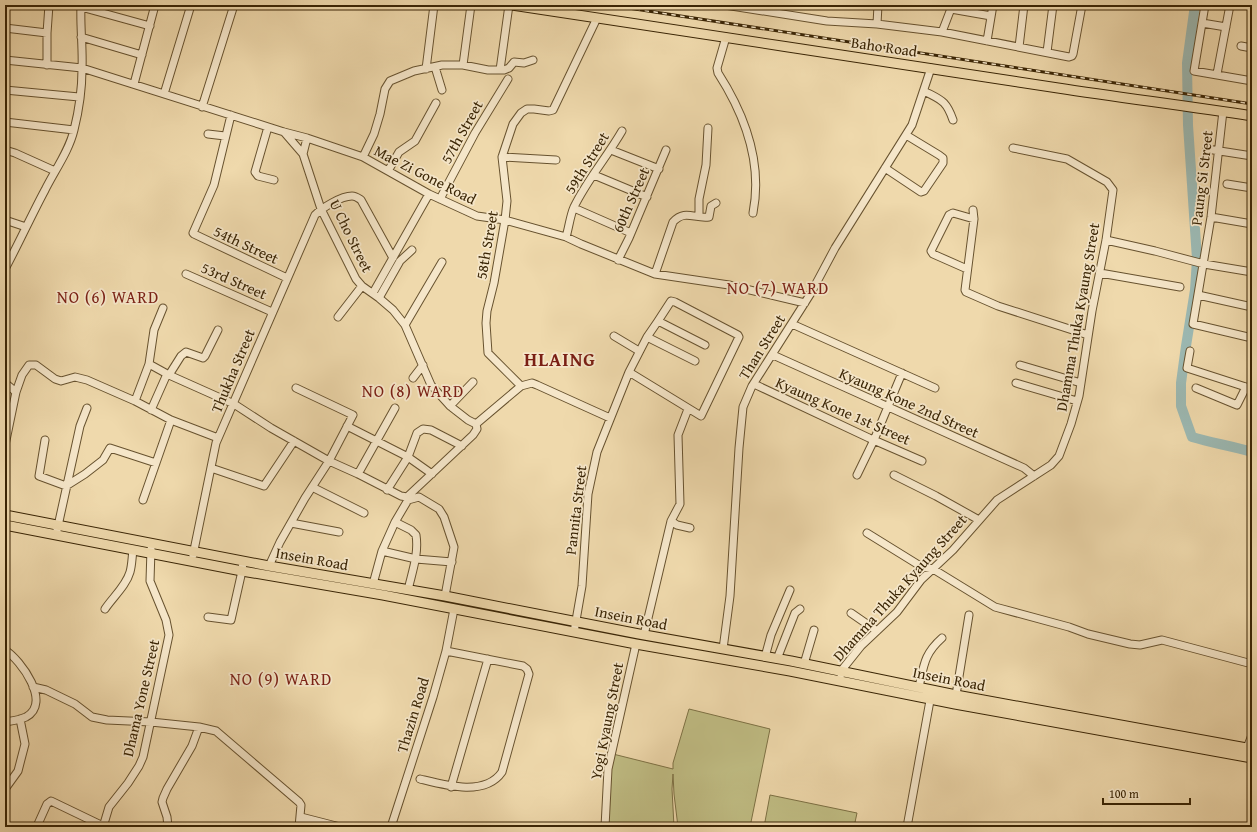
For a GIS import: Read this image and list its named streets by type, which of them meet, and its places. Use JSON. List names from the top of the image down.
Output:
{
  "streets": {
    "main road": ["Baho Road", "Insein Road"],
    "street": [
      "57th Street",
      "59th Street",
      "Mae Zi Gone Road",
      "Paung Si Street",
      "60th Street",
      "U Cho Street",
      "54th Street",
      "58th Street",
      "53rd Street",
      "Dhamma Thuka Kyaung Street",
      "Than Street",
      "Thukha Street",
      "Kyaung Kone 2nd Street",
      "Kyaung Kone 1st Street",
      "Pannita Street",
      "Dhama Yone Street",
      "Thazin Road",
      "Yogi Kyaung Street"
    ]
  },
  "crossings": [
    ["Baho Road", "Paung Si Street"],
    ["Baho Road", "58th Street"],
    ["Baho Road", "Than Street"],
    ["57th Street", "Mae Zi Gone Road"],
    ["59th Street", "Mae Zi Gone Road"],
    ["59th Street", "60th Street"],
    ["Mae Zi Gone Road", "60th Street"],
    ["Mae Zi Gone Road", "U Cho Street"],
    ["Mae Zi Gone Road", "58th Street"],
    ["Mae Zi Gone Road", "Than Street"],
    ["U Cho Street", "Thukha Street"],
    ["54th Street", "Thukha Street"],
    ["53rd Street", "Thukha Street"],
    ["Dhamma Thuka Kyaung Street", "Kyaung Kone 2nd Street"],
    ["Dhamma Thuka Kyaung Street", "Insein Road"],
    ["Than Street", "Kyaung Kone 2nd Street"],
    ["Than Street", "Kyaung Kone 1st Street"],
    ["Than Street", "Insein Road"],
    ["Thukha Street", "Insein Road"],
    ["Pannita Street", "Insein Road"],
    ["Insein Road", "Dhama Yone Street"],
    ["Insein Road", "Thazin Road"],
    ["Insein Road", "Yogi Kyaung Street"]
  ],
  "districts": [
    "NO (7) WARD",
    "NO (6) WARD",
    "HLAING",
    "NO (8) WARD",
    "NO (9) WARD"
  ],
  "scale_bar": "100 m"
}
